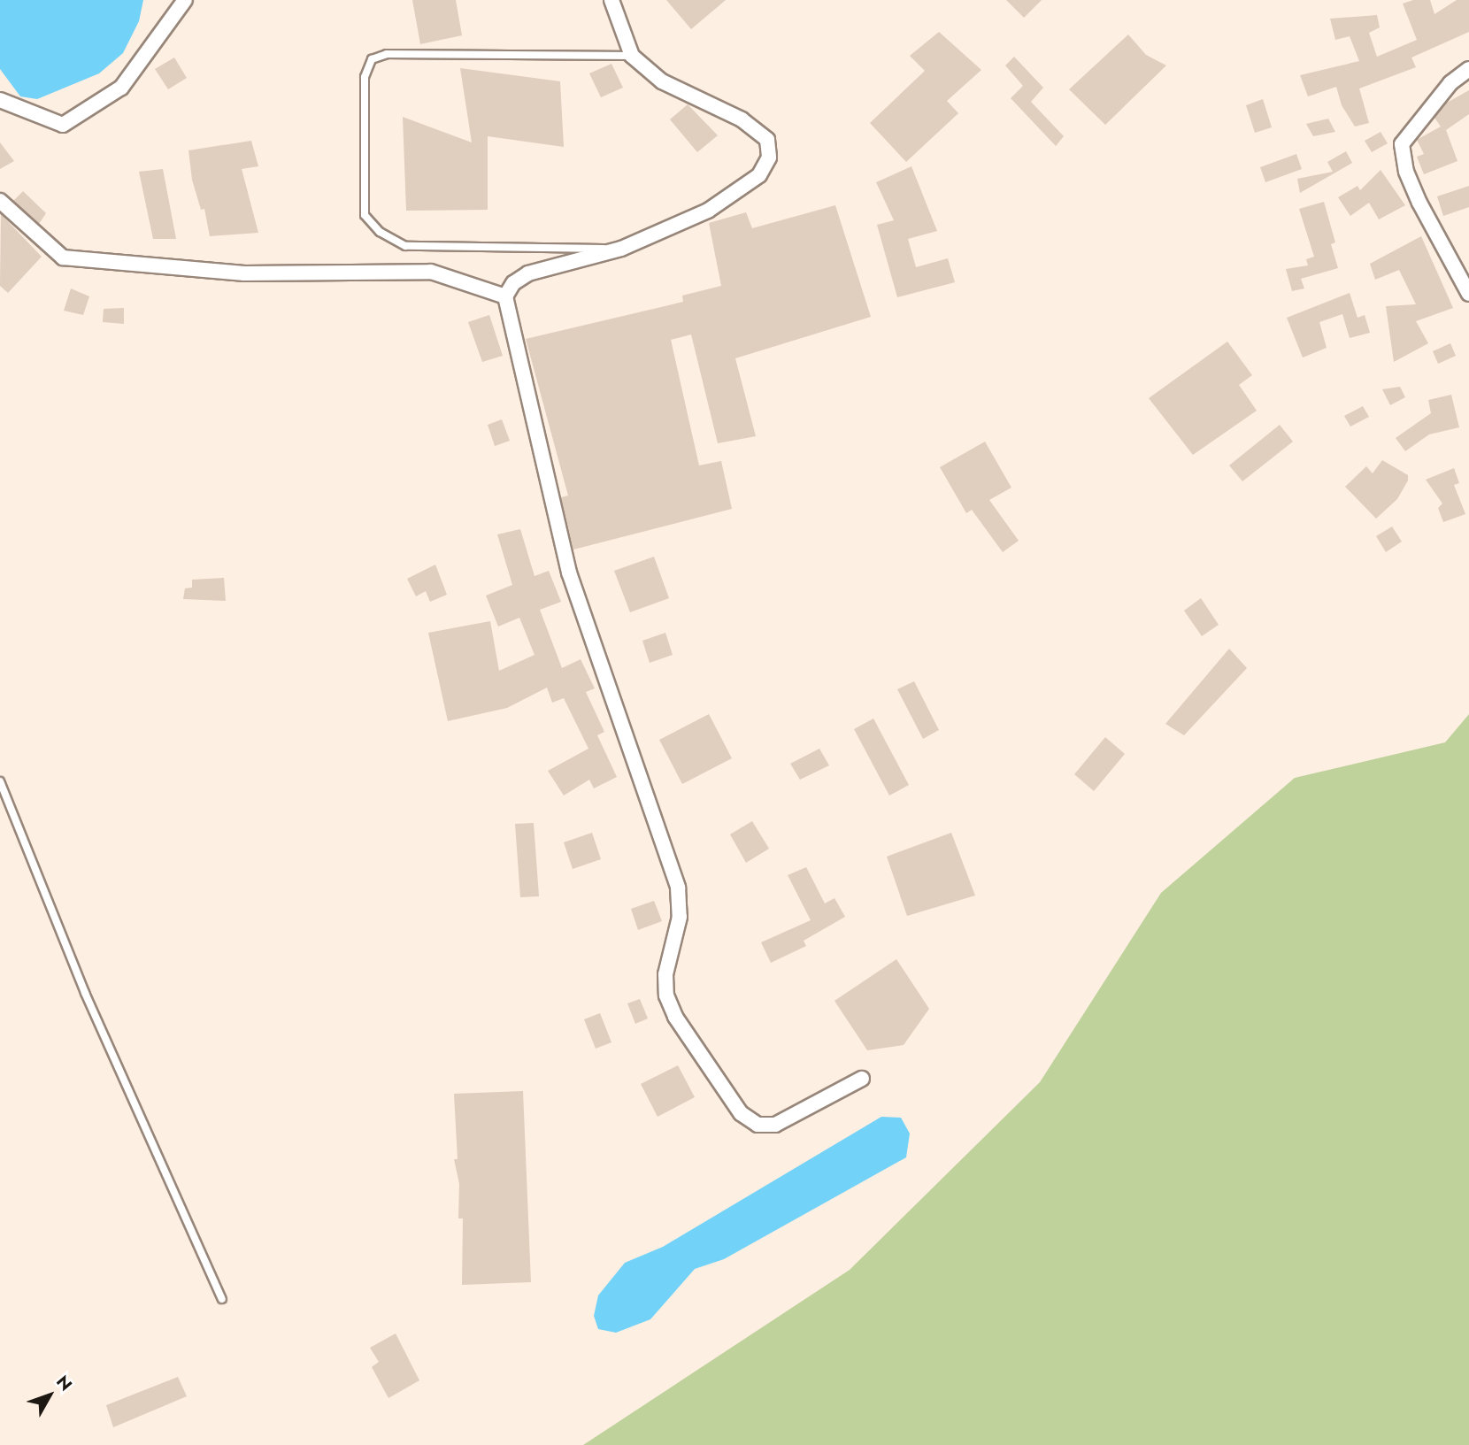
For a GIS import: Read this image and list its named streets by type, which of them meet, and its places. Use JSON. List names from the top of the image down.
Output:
{
  "north": "top right"
}
